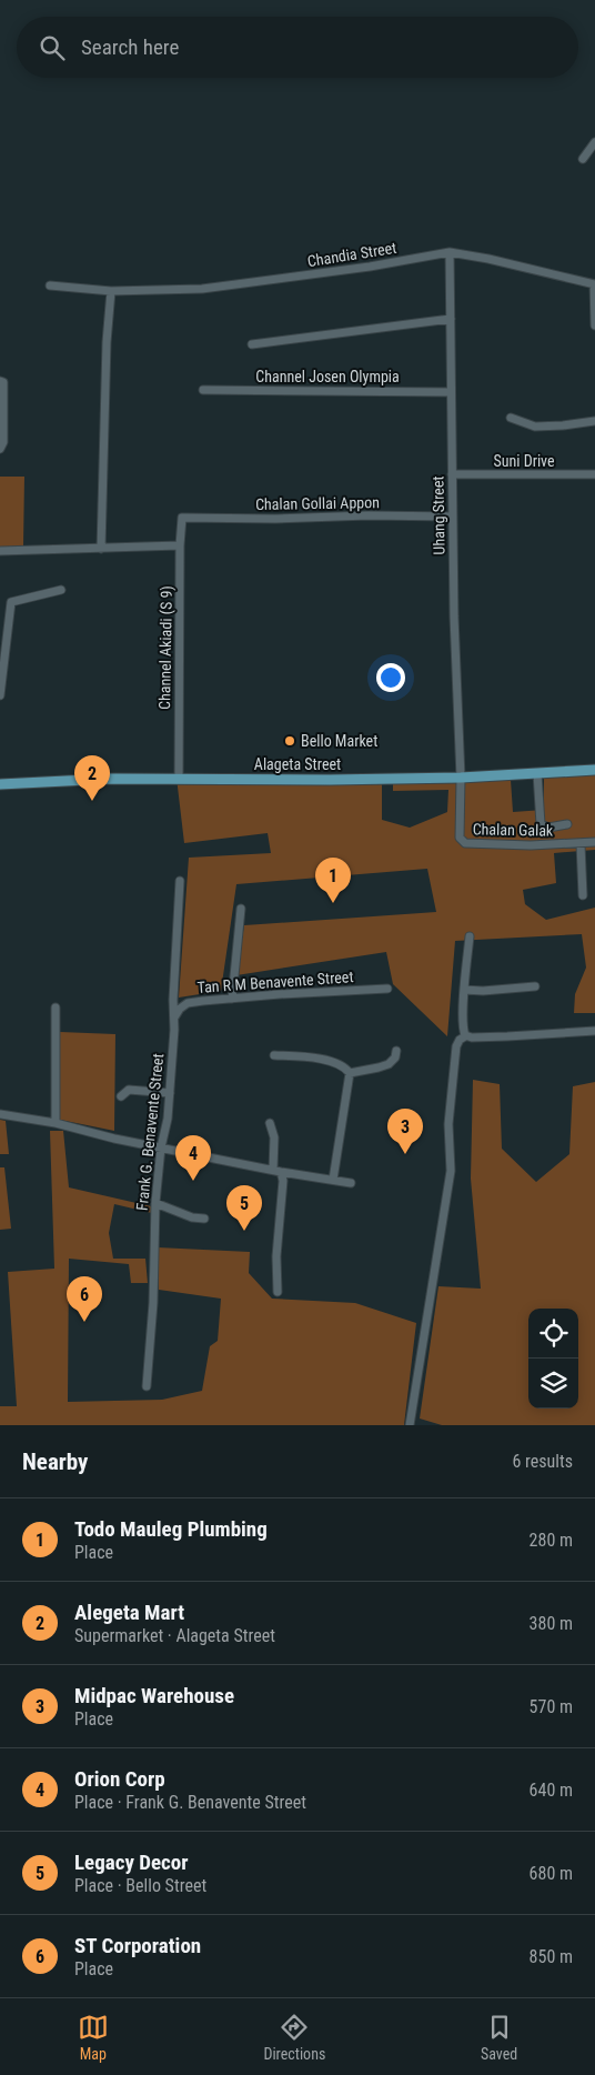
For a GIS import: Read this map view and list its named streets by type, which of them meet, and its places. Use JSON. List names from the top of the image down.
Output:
{
  "streets": {
    "main road": ["Alageta Street"],
    "street": [
      "Chandia Street",
      "Channel Josen Olympia",
      "Suni Drive",
      "Chalan Gollai Appon",
      "Uhang Street",
      "Channel Akiadi (S 9)",
      "Chalan Galak",
      "Tan R M Benavente Street",
      "Frank G. Benavente Street"
    ]
  },
  "crossings": [
    ["Chandia Street", "Uhang Street"],
    ["Channel Josen Olympia", "Uhang Street"],
    ["Suni Drive", "Uhang Street"],
    ["Chalan Gollai Appon", "Uhang Street"],
    ["Chalan Gollai Appon", "Channel Akiadi (S 9)"],
    ["Uhang Street", "Alageta Street"],
    ["Uhang Street", "Chalan Galak"],
    ["Channel Akiadi (S 9)", "Alageta Street"],
    ["Alageta Street", "Chalan Galak"],
    ["Tan R M Benavente Street", "Frank G. Benavente Street"]
  ],
  "places": ["Bello Market"],
  "page": {
    "search": "Search here",
    "pins": [
      "2",
      "1",
      "3",
      "4",
      "5",
      "6"
    ],
    "heading": ["Nearby", "6 results"],
    "list": [
      {
        "mark": "1",
        "name": "Todo Mauleg Plumbing",
        "note": "Place",
        "value": "280 m"
      },
      {
        "mark": "2",
        "name": "Alegeta Mart",
        "note": "Supermarket · Alageta Street",
        "value": "380 m"
      },
      {
        "mark": "3",
        "name": "Midpac Warehouse",
        "note": "Place",
        "value": "570 m"
      },
      {
        "mark": "4",
        "name": "Orion Corp",
        "note": "Place · Frank G. Benavente Street",
        "value": "640 m"
      },
      {
        "mark": "5",
        "name": "Legacy Decor",
        "note": "Place · Bello Street",
        "value": "680 m"
      },
      {
        "mark": "6",
        "name": "ST Corporation",
        "note": "Place",
        "value": "850 m"
      }
    ],
    "nav": ["Map", "Directions", "Saved"]
  }
}
